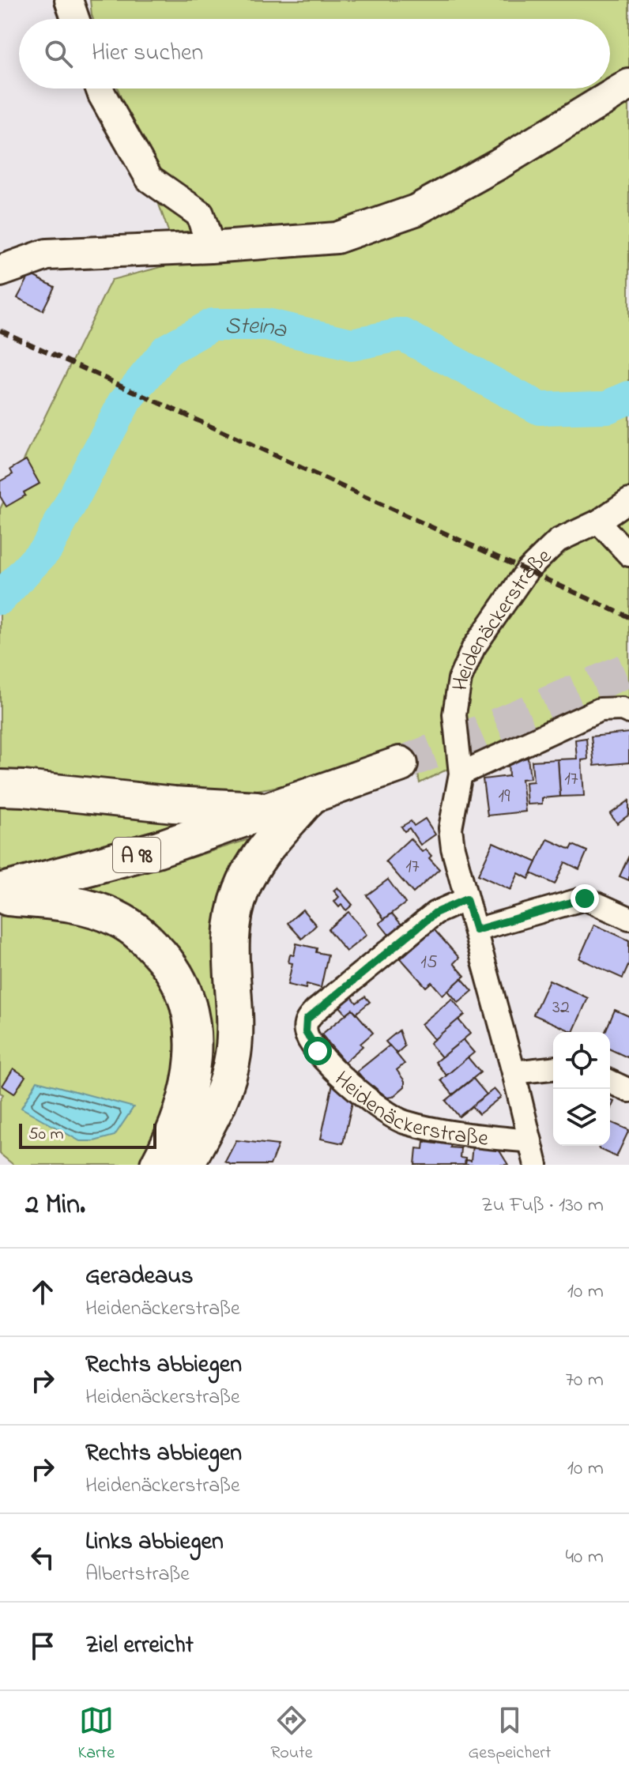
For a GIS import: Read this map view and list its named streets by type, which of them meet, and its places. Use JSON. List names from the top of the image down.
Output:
{
  "streets": {
    "highway": ["A 98"],
    "street": ["Heidenäckerstraße"]
  },
  "water": ["Steina"],
  "house_numbers": [
    "17",
    "19",
    "17",
    "15",
    "32"
  ],
  "scale_bar": "50 m",
  "page": {
    "search": "Hier suchen",
    "scale": "50 m",
    "heading": ["2 Min.", "Zu Fuß · 130 m"],
    "list": [
      ["Geradeaus", "Heidenäckerstraße", "10 m"],
      ["Rechts abbiegen", "Heidenäckerstraße", "70 m"],
      ["Rechts abbiegen", "Heidenäckerstraße", "10 m"],
      ["Links abbiegen", "Albertstraße", "40 m"],
      "Ziel erreicht"
    ],
    "nav": ["Karte", "Route", "Gespeichert"]
  }
}
